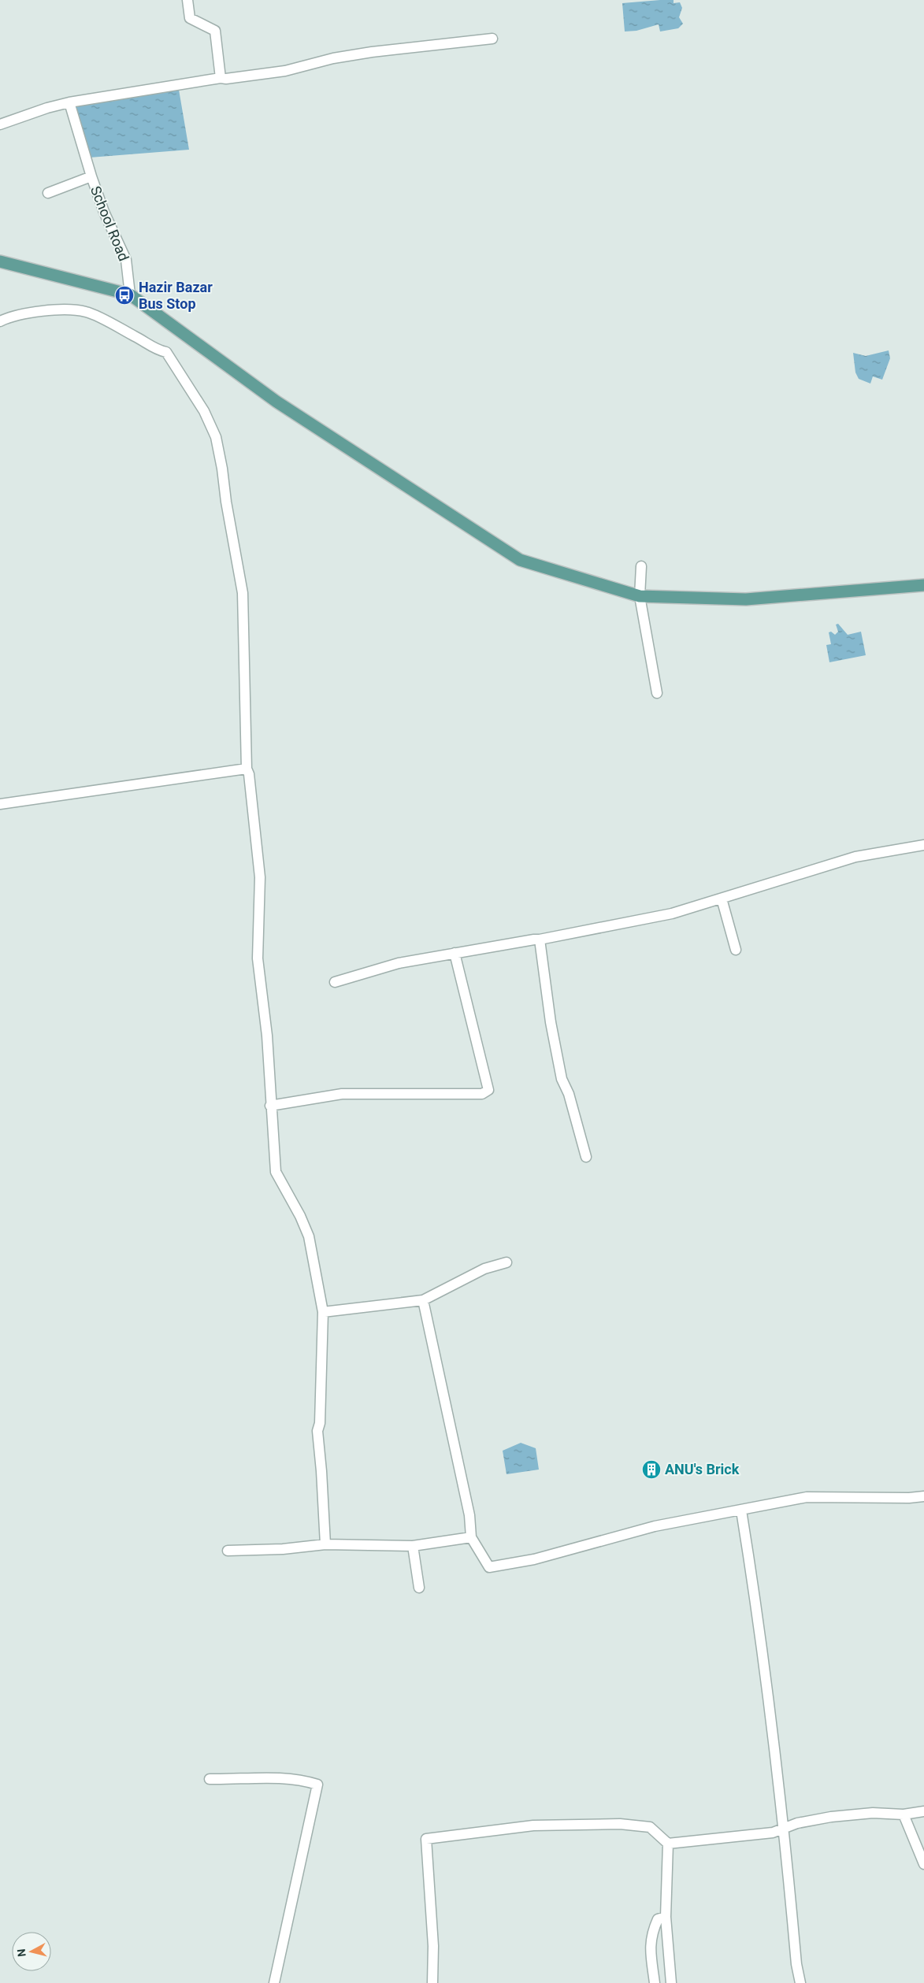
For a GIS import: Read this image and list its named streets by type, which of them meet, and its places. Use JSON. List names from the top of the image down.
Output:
{
  "streets": {
    "street": ["School Road"]
  },
  "places": {
    "bus stop": ["Hazir Bazar Bus Stop"],
    "building": ["ANU's Brick"]
  },
  "north": "left"
}
